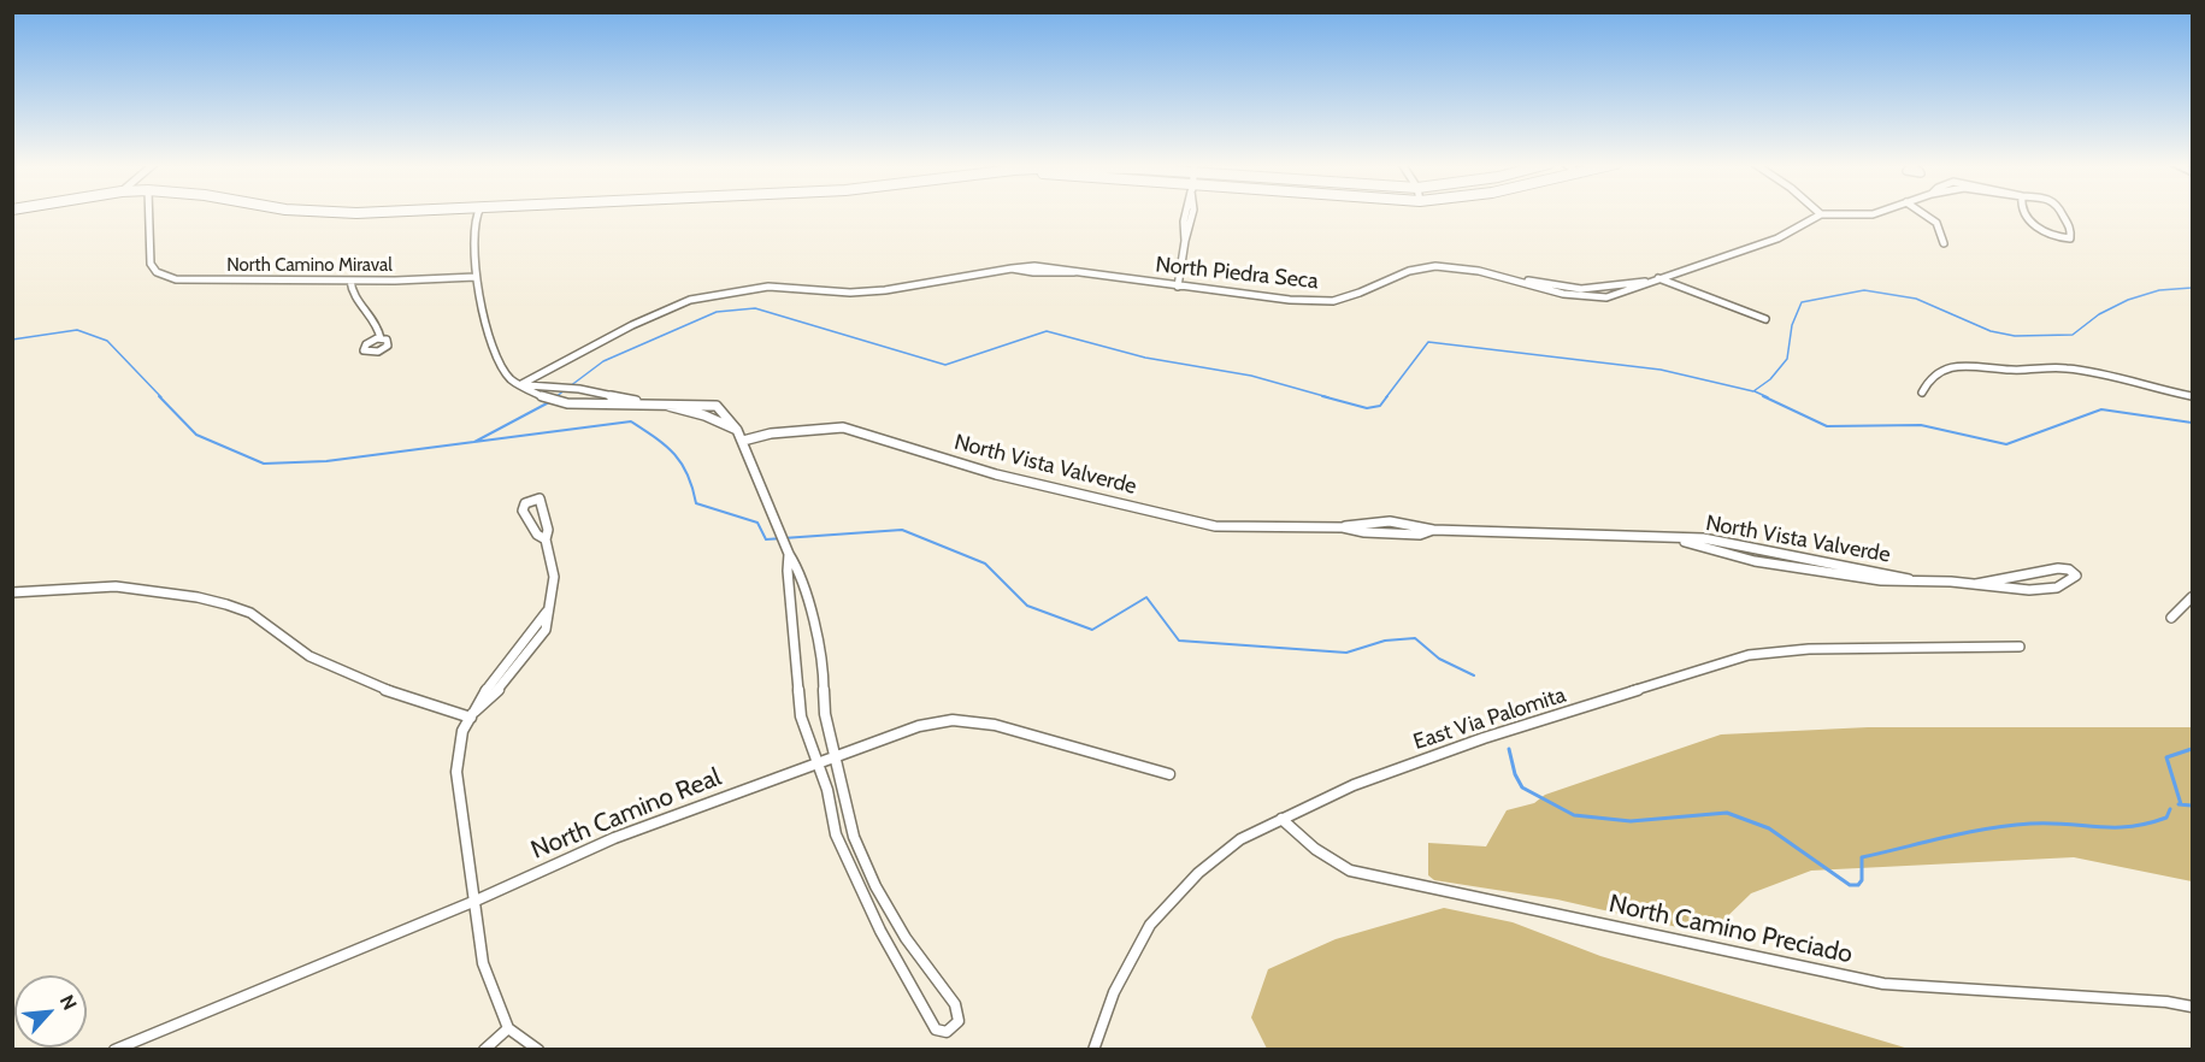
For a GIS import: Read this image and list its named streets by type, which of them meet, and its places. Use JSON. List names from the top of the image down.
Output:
{
  "streets": {
    "street": [
      "North Camino Miraval",
      "North Piedra Seca",
      "North Vista Valverde",
      "East Via Palomita",
      "North Camino Real",
      "North Camino Preciado"
    ]
  },
  "crossings": [
    ["East Via Palomita", "North Camino Preciado"]
  ],
  "north": "top right"
}
